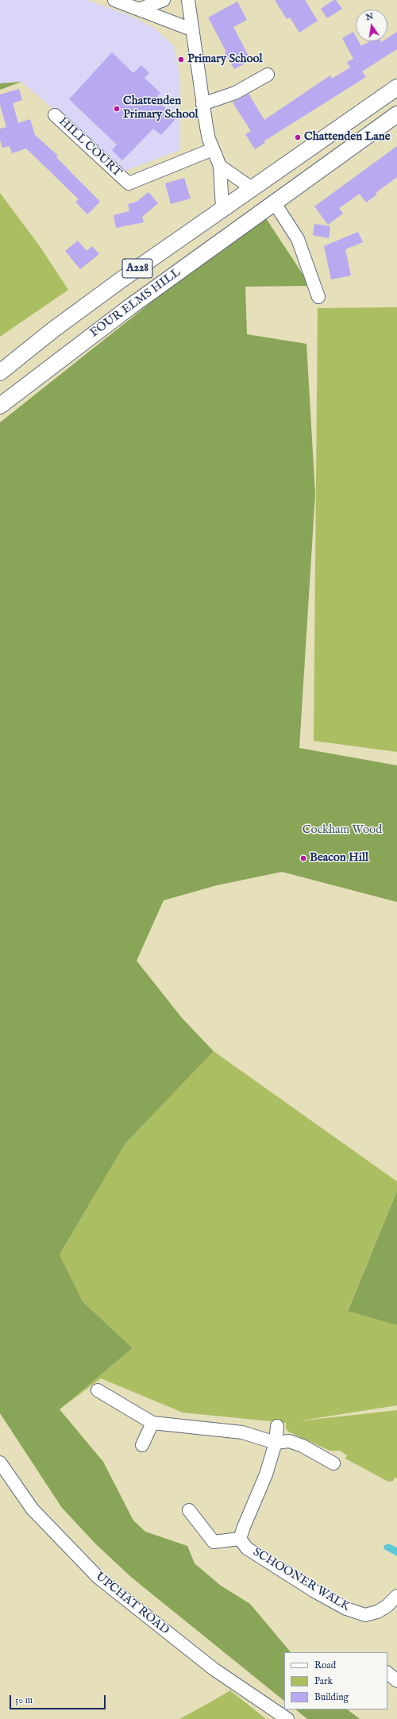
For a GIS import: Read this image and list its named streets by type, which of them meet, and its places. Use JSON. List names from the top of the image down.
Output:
{
  "streets": {
    "main road": ["A228", "FOUR ELMS HILL"],
    "street": ["HILL COURT", "SCHOONER WALK", "UPCHAT ROAD"]
  },
  "crossings": [
    ["A228", "FOUR ELMS HILL"]
  ],
  "parks": ["Cockham Wood"],
  "places": [
    "Primary School",
    "Chattenden Primary School",
    "Chattenden Lane",
    "Beacon Hill"
  ],
  "legend": ["Road", "Park", "Building"],
  "scale_bar": "50 m",
  "north": "top"
}
